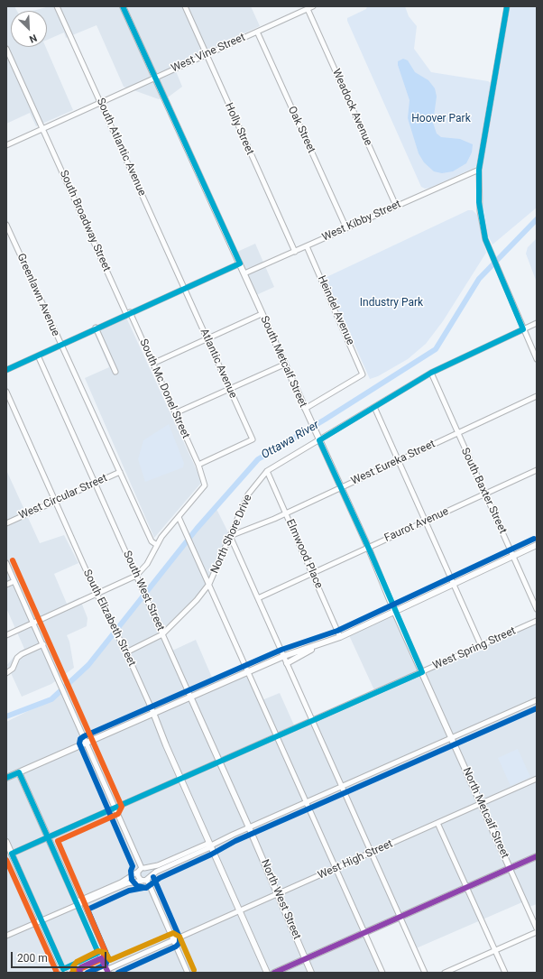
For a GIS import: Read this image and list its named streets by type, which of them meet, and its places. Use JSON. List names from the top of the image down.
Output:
{
  "streets": {
    "main road": [
      "South Metcalf Street",
      "South West Street",
      "South Elizabeth Street",
      "North Metcalf Street",
      "North West Street"
    ],
    "street": [
      "West Vine Street",
      "Weadock Avenue",
      "Holly Street",
      "Oak Street",
      "South Atlantic Avenue",
      "South Broadway Street",
      "West Kibby Street",
      "Greenlawn Avenue",
      "Heindel Avenue",
      "Atlantic Avenue",
      "South Mc Donel Street",
      "West Eureka Street",
      "South Baxter Street",
      "West Circular Street",
      "Faurot Avenue",
      "North Shore Drive",
      "Elmwood Place",
      "West Spring Street",
      "West High Street"
    ]
  },
  "crossings": [
    ["West Vine Street", "Weadock Avenue"],
    ["West Vine Street", "Holly Street"],
    ["West Vine Street", "Oak Street"],
    ["West Vine Street", "South Atlantic Avenue"],
    ["West Vine Street", "South Broadway Street"],
    ["West Vine Street", "South Metcalf Street"],
    ["Weadock Avenue", "West Kibby Street"],
    ["Holly Street", "West Kibby Street"],
    ["Oak Street", "West Kibby Street"],
    ["South Atlantic Avenue", "Atlantic Avenue"],
    ["South Broadway Street", "South Mc Donel Street"],
    ["West Kibby Street", "Heindel Avenue"],
    ["West Kibby Street", "South Metcalf Street"],
    ["Greenlawn Avenue", "West Circular Street"],
    ["Heindel Avenue", "South Metcalf Street"],
    ["South Metcalf Street", "West Eureka Street"],
    ["South Metcalf Street", "Faurot Avenue"],
    ["South Metcalf Street", "North Shore Drive"],
    ["South Metcalf Street", "West Spring Street"],
    ["South Metcalf Street", "North Metcalf Street"],
    ["Atlantic Avenue", "South Mc Donel Street"],
    ["West Eureka Street", "South Baxter Street"],
    ["West Eureka Street", "North Shore Drive"],
    ["West Eureka Street", "Elmwood Place"],
    ["South Baxter Street", "Faurot Avenue"],
    ["South Baxter Street", "North Shore Drive"],
    ["West Circular Street", "South West Street"],
    ["West Circular Street", "South Elizabeth Street"],
    ["Faurot Avenue", "Elmwood Place"],
    ["North Shore Drive", "Elmwood Place"],
    ["North Shore Drive", "South West Street"],
    ["North Shore Drive", "South Elizabeth Street"],
    ["South West Street", "West Spring Street"],
    ["South West Street", "North West Street"],
    ["South Elizabeth Street", "West Spring Street"],
    ["South Elizabeth Street", "West High Street"],
    ["North Metcalf Street", "West High Street"],
    ["West High Street", "North West Street"]
  ],
  "water": ["Ottawa River"],
  "parks": ["Hoover Park", "Industry Park"],
  "scale_bar": "200 m",
  "north": "bottom right"
}
